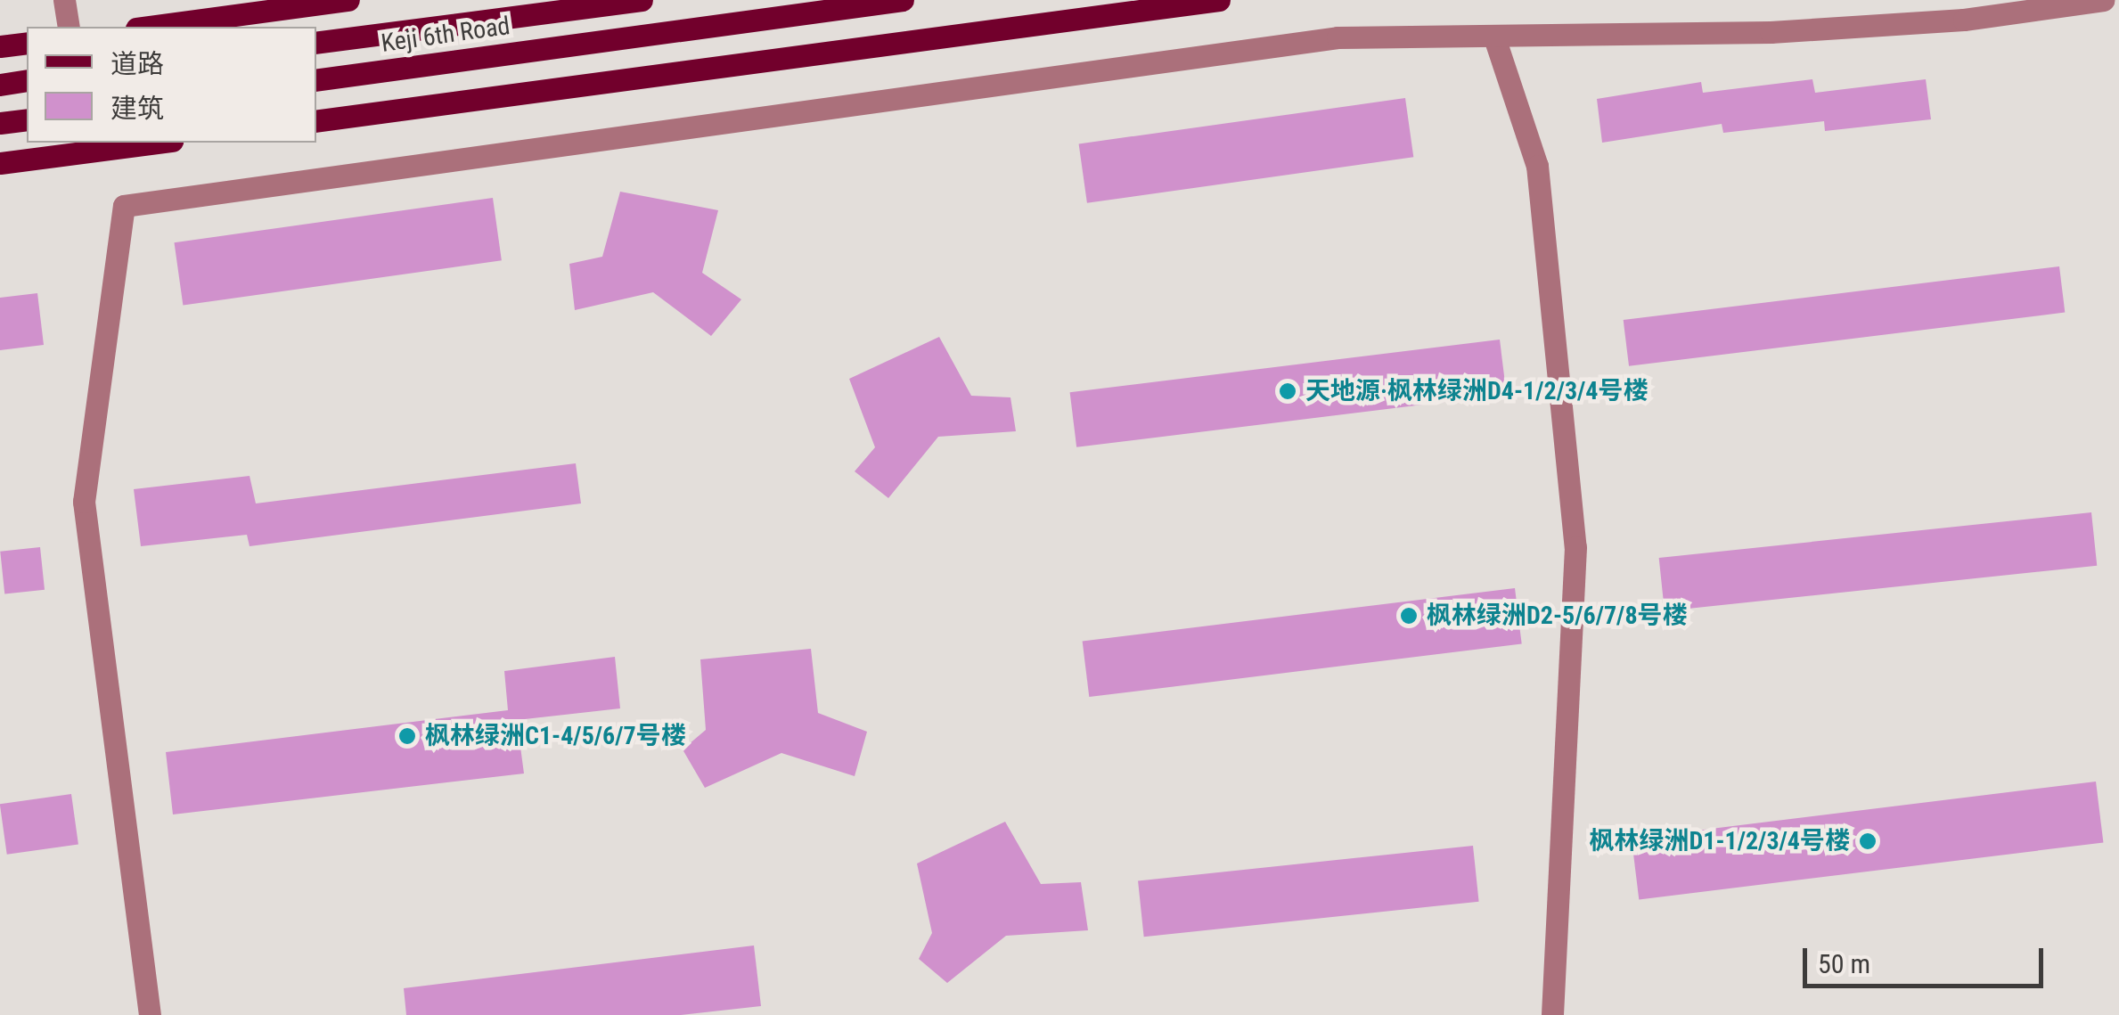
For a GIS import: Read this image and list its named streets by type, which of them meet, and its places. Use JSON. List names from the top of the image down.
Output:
{
  "streets": {
    "main road": ["Keji 6th Road"]
  },
  "places": [
    "天地源·枫林绿洲D4-1/2/3/4号楼",
    "枫林绿洲D2-5/6/7/8号楼",
    "枫林绿洲C1-4/5/6/7号楼",
    "枫林绿洲D1-1/2/3/4号楼"
  ],
  "legend": ["道路", "建筑"],
  "scale_bar": "50 m"
}
